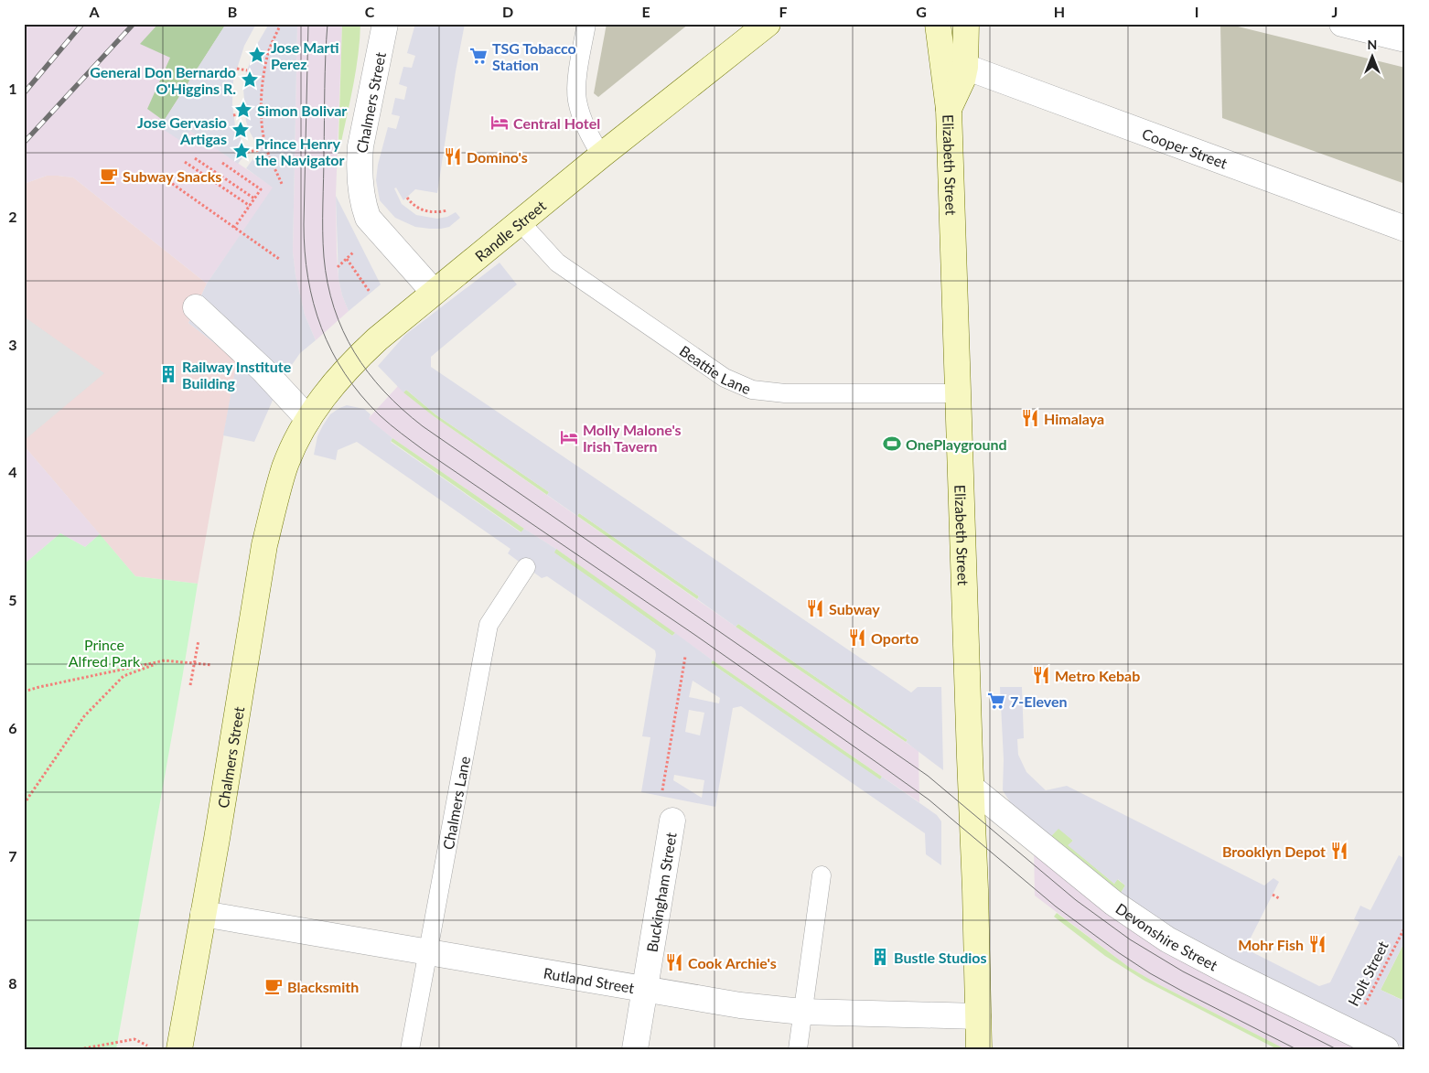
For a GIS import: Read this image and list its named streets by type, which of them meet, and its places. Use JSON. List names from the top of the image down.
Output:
{
  "streets": {
    "main road": ["Chalmers Street", "Elizabeth Street", "Randle Street"],
    "street": [
      "Cooper Street",
      "Buckingham Street",
      "Devonshire Street",
      "Rutland Street"
    ],
    "lane": ["Beattie Lane", "Chalmers Lane"],
    "path": ["Holt Street"]
  },
  "crossings": [
    ["Chalmers Street", "Randle Street"],
    ["Chalmers Street", "Rutland Street"],
    ["Cooper Street", "Elizabeth Street"],
    ["Elizabeth Street", "Beattie Lane"],
    ["Elizabeth Street", "Devonshire Street"],
    ["Elizabeth Street", "Rutland Street"],
    ["Randle Street", "Beattie Lane"],
    ["Chalmers Lane", "Rutland Street"],
    ["Buckingham Street", "Rutland Street"],
    ["Devonshire Street", "Holt Street"]
  ],
  "parks": ["Prince Alfred Park"],
  "places": {
    "place": [
      "Jose Marti Perez",
      "General Don Bernardo O'Higgins R.",
      "Simon Bolivar",
      "Jose Gervasio Artigas",
      "Prince Henry the Navigator"
    ],
    "supermarket": ["TSG Tobacco Station", "7-Eleven"],
    "hotel": ["Central Hotel", "Molly Malone's Irish Tavern"],
    "restaurant": [
      "Domino's",
      "Himalaya",
      "Subway",
      "Oporto",
      "Metro Kebab",
      "Brooklyn Depot",
      "Mohr Fish",
      "Cook Archie's"
    ],
    "cafe": ["Subway Snacks", "Blacksmith"],
    "building": ["Railway Institute Building", "Bustle Studios"],
    "sports": ["OnePlayground"]
  },
  "north": "top",
  "grid": {
    "columns": [
      "A",
      "B",
      "C",
      "D",
      "E",
      "F",
      "G",
      "H",
      "I",
      "J"
    ],
    "rows": [
      "1",
      "2",
      "3",
      "4",
      "5",
      "6",
      "7",
      "8"
    ]
  }
}
